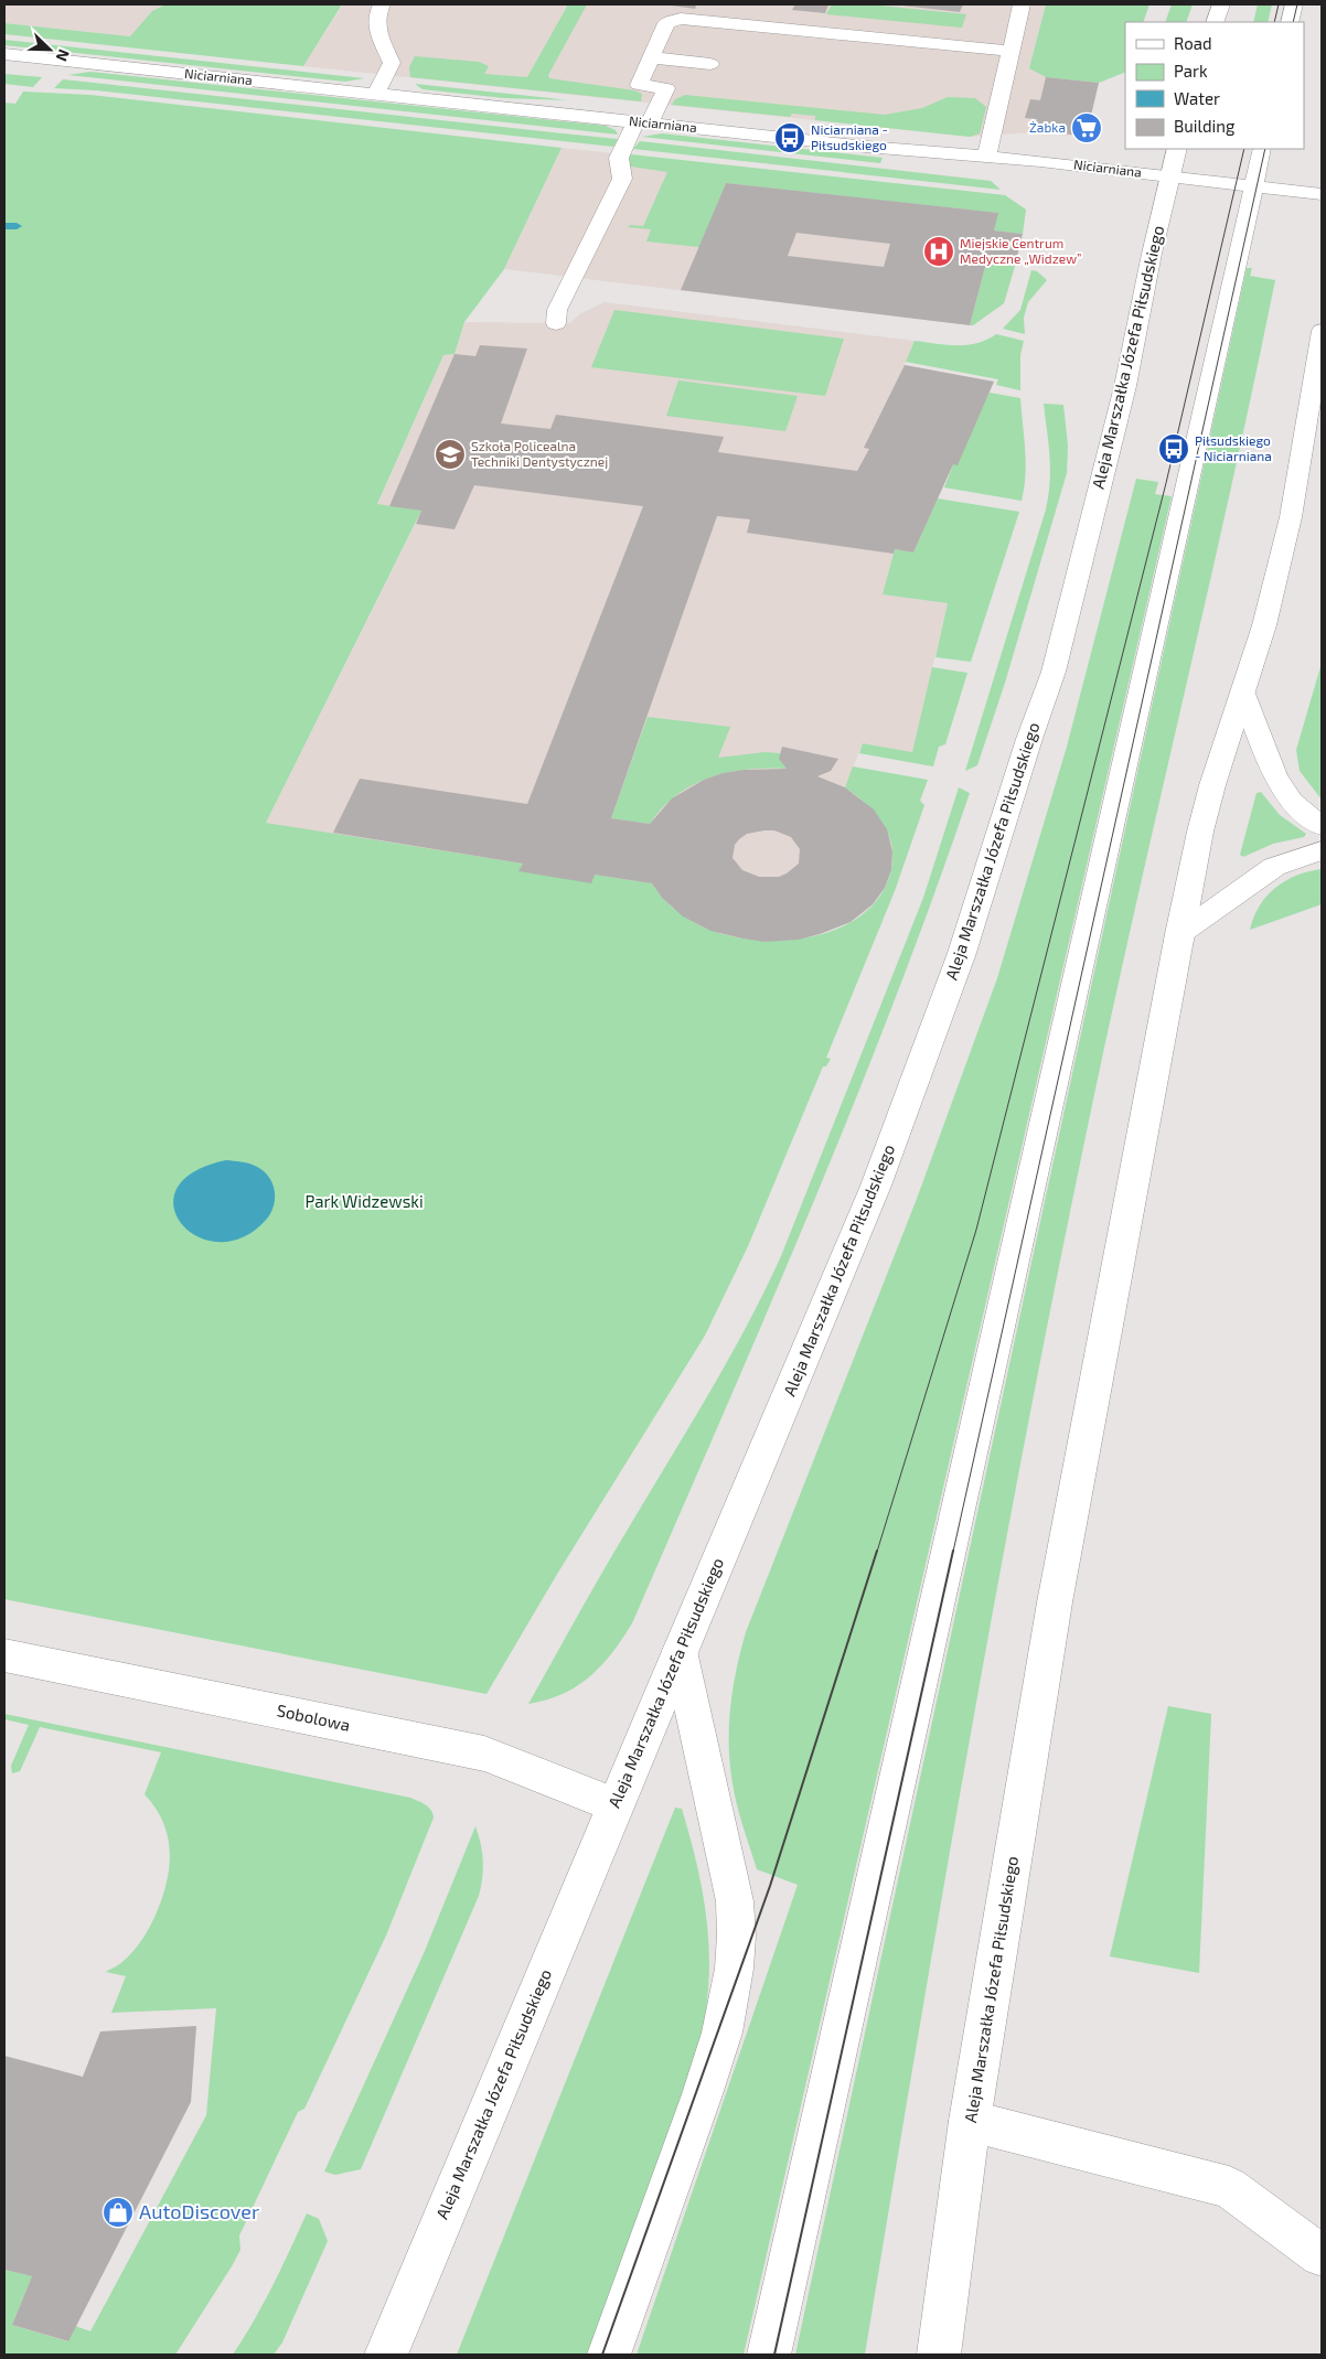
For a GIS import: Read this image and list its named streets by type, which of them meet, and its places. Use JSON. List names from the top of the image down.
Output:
{
  "streets": {
    "main road": ["Niciarniana", "Aleja Marszałka Józefa Piłsudskiego", "Sobolowa"]
  },
  "crossings": [
    ["Niciarniana", "Aleja Marszałka Józefa Piłsudskiego"],
    ["Aleja Marszałka Józefa Piłsudskiego", "Sobolowa"]
  ],
  "parks": ["Park Widzewski"],
  "places": {
    "supermarket": ["Żabka"],
    "bus stop": ["Niciarniana - Piłsudskiego", "Piłsudskiego - Niciarniana"],
    "hospital": ["Miejskie Centrum Medyczne „Widzew”"],
    "school or university": ["Szkoła Policealna Techniki Dentystycznej"],
    "shop": ["AutoDiscover"]
  },
  "legend": [
    "Road",
    "Park",
    "Water",
    "Building"
  ],
  "north": "bottom right"
}
